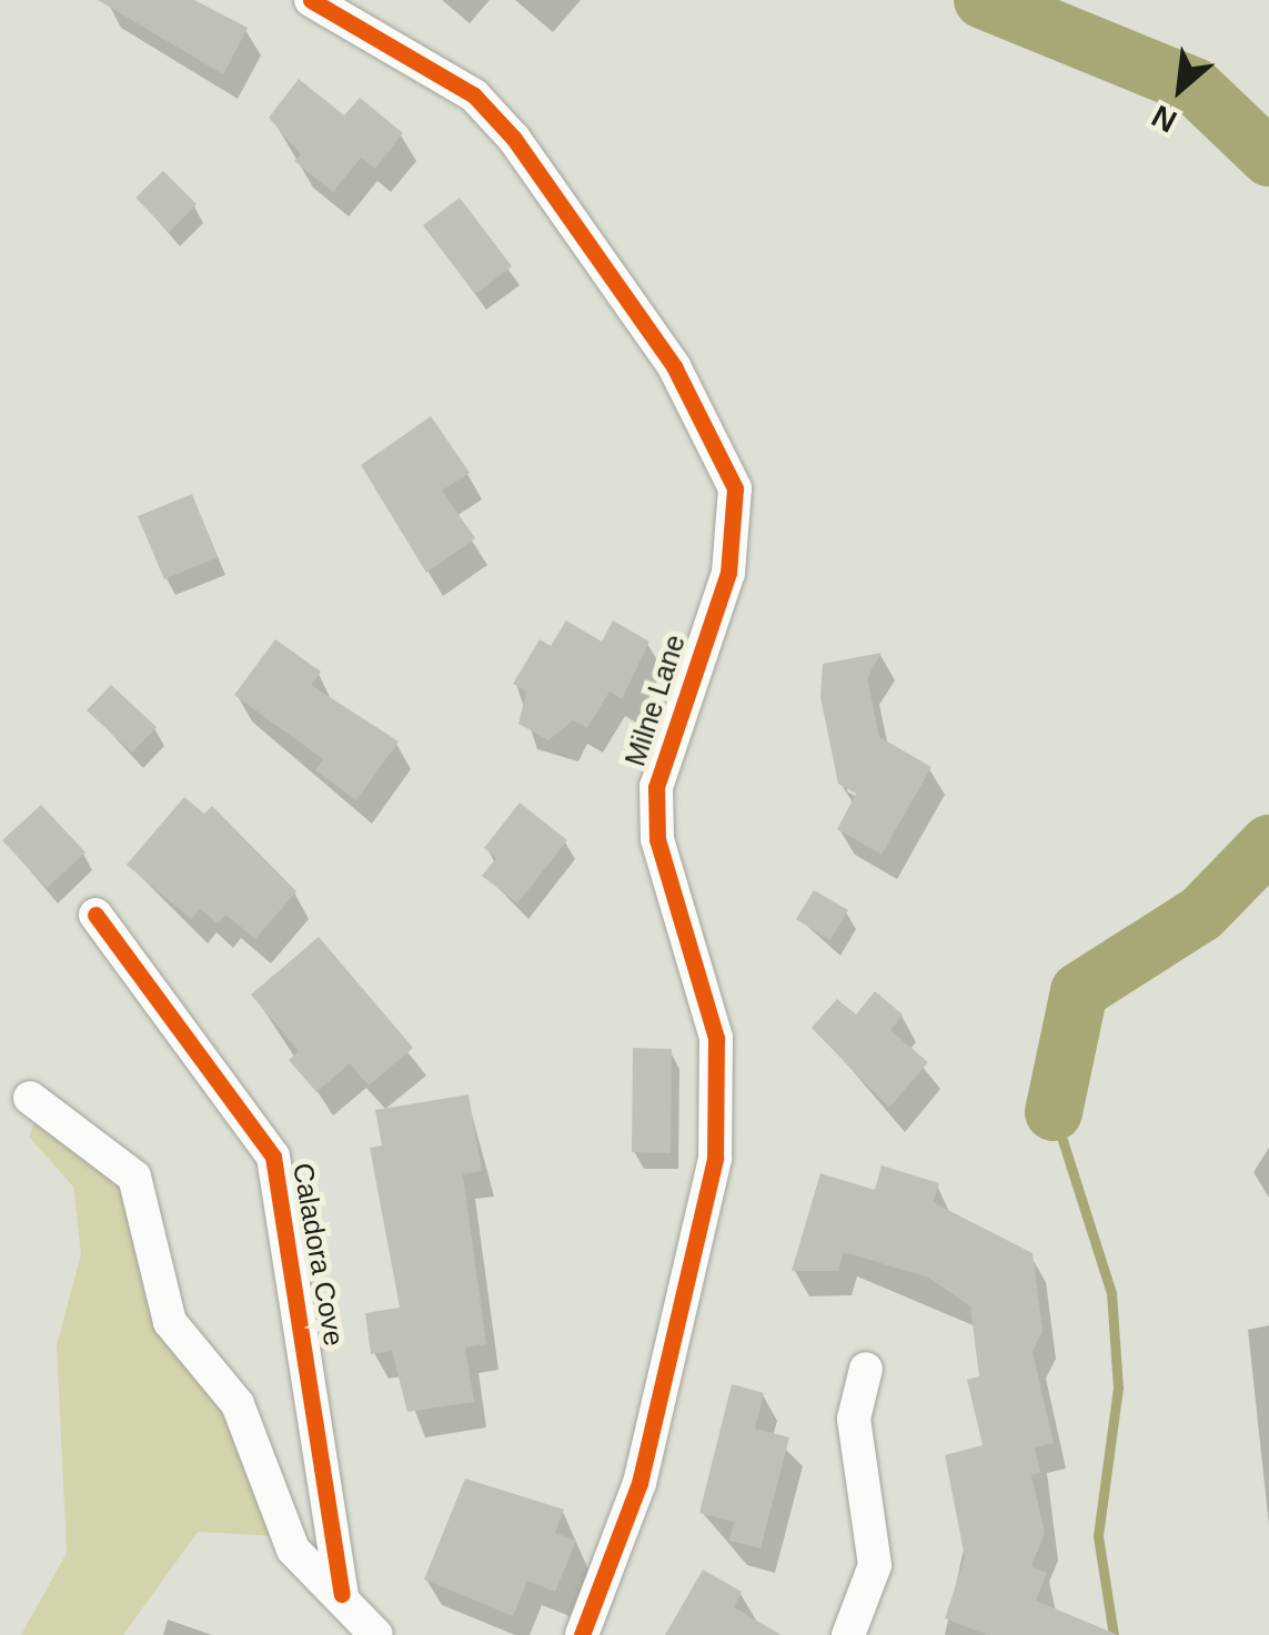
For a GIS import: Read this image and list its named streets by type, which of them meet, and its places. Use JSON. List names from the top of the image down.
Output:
{
  "streets": {
    "street": ["Milne Lane", "Caladora Cove"]
  },
  "north": "bottom left"
}
